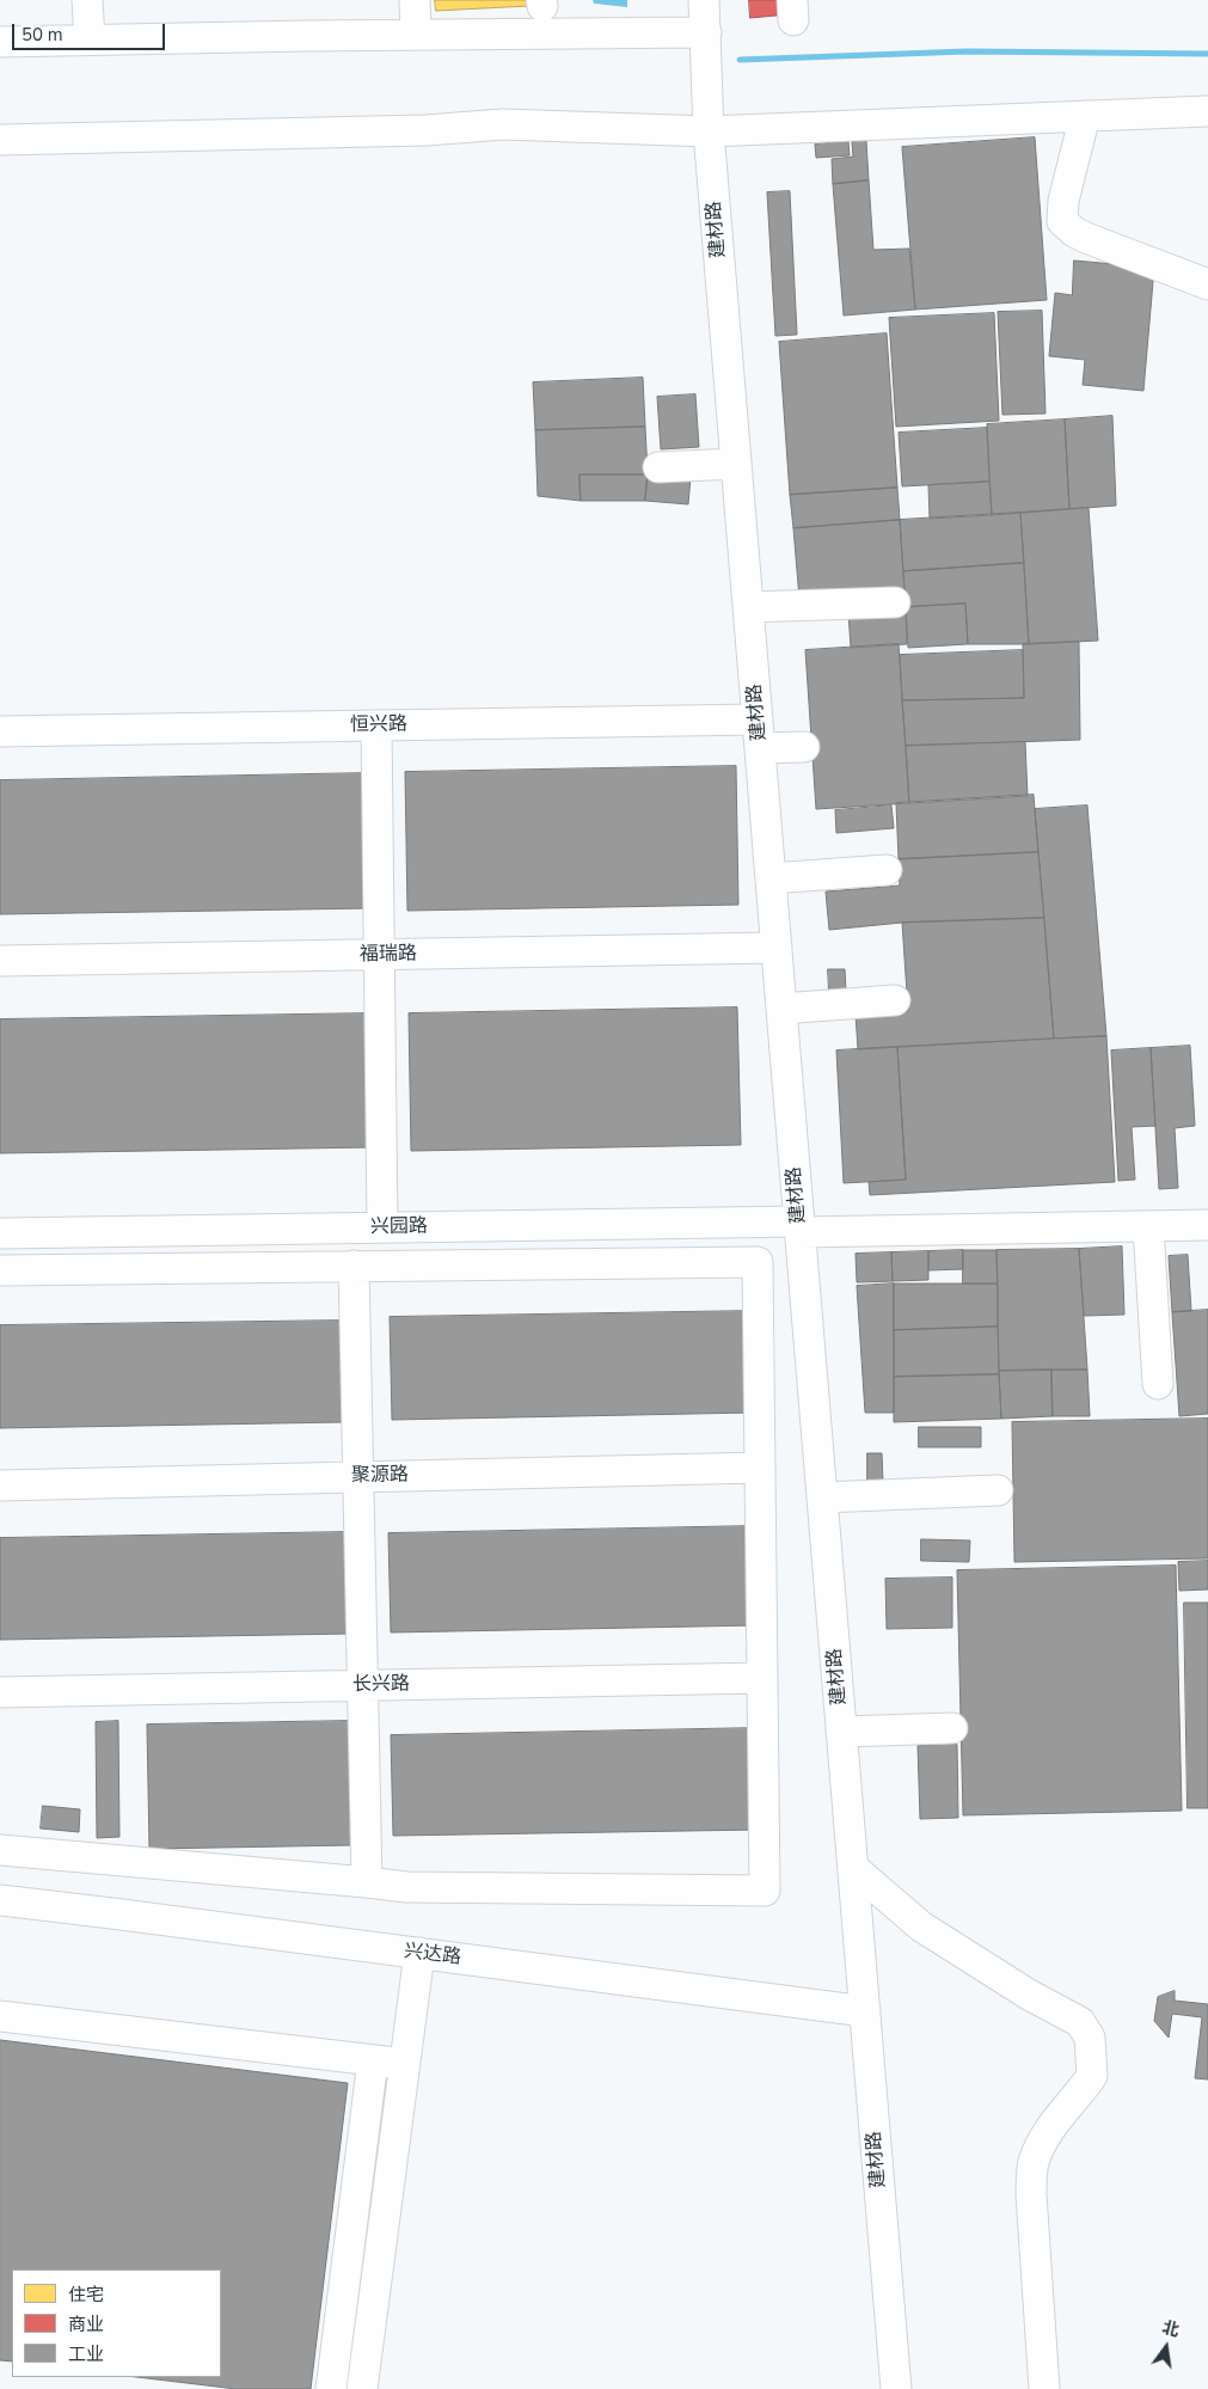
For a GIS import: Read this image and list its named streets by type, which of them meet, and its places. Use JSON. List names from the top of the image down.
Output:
{
  "streets": {
    "street": [
      "建材路",
      "恒兴路",
      "福瑞路",
      "兴园路",
      "聚源路",
      "长兴路",
      "兴达路"
    ]
  },
  "crossings": [
    ["建材路", "恒兴路"],
    ["建材路", "福瑞路"],
    ["建材路", "兴园路"],
    ["建材路", "兴达路"]
  ],
  "legend": ["住宅", "商业", "工业"],
  "scale_bar": "50 m",
  "north": "top"
}
